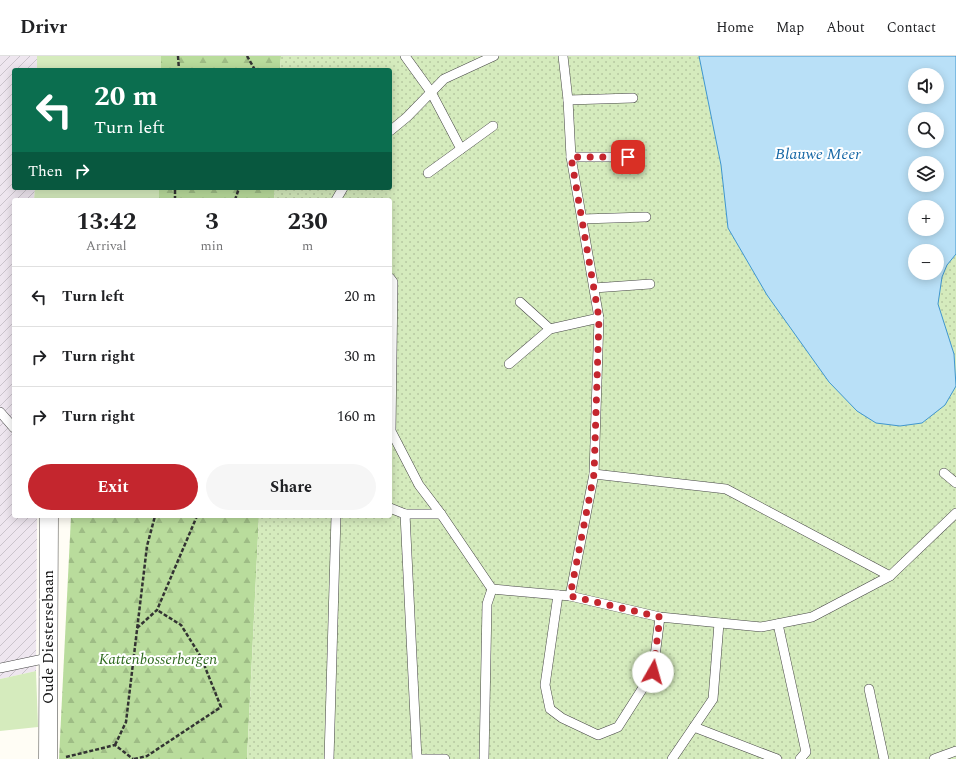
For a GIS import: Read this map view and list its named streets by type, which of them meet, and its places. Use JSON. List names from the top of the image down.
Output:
{
  "streets": {
    "street": ["Oude Diestersebaan"]
  },
  "water": ["Blauwe Meer"],
  "parks": ["Kattenbosserbergen"],
  "page": {
    "header": "Drivr",
    "nav": [
      "Home",
      "Map",
      "About",
      "Contact"
    ],
    "map_buttons": ["+", "−"],
    "turn": ["20 m", "Turn left"],
    "then": "Then",
    "eta": [
      "13:42",
      "Arrival",
      "3",
      "min",
      "230",
      "m"
    ],
    "list": [
      {
        "name": "Turn left",
        "value": "20 m"
      },
      {
        "name": "Turn right",
        "value": "30 m"
      },
      {
        "name": "Turn right",
        "value": "160 m"
      }
    ],
    "buttons": ["Exit", "Share"]
  }
}
